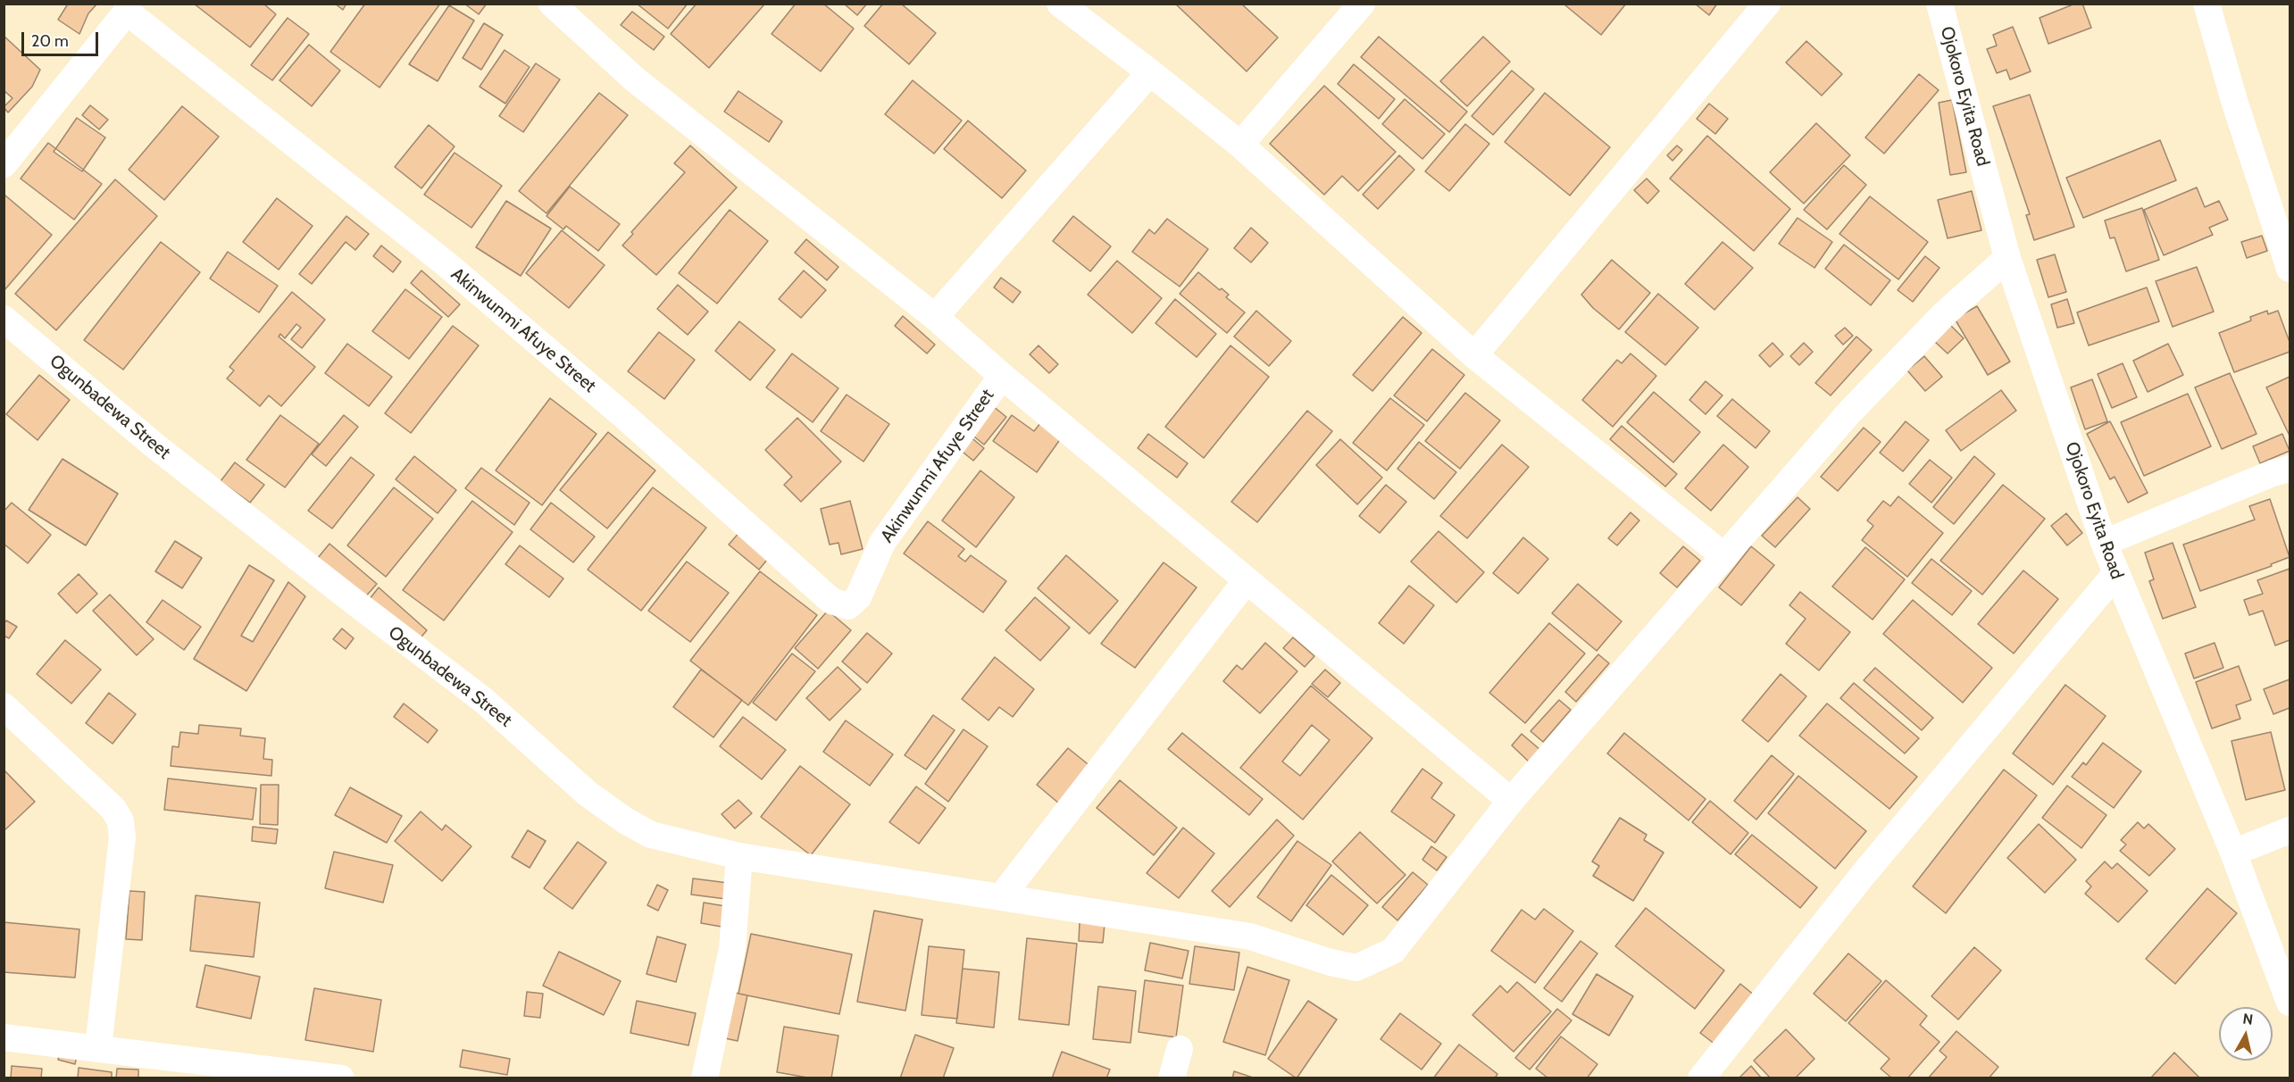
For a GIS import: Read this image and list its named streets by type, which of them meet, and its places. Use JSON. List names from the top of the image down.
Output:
{
  "streets": {
    "street": ["Ojokoro Eyita Road", "Akinwunmi Afuye Street", "Ogunbadewa Street"]
  },
  "crossings": [
    ["Ojokoro Eyita Road", "Ogunbadewa Street"]
  ],
  "scale_bar": "20 m",
  "north": "top"
}
